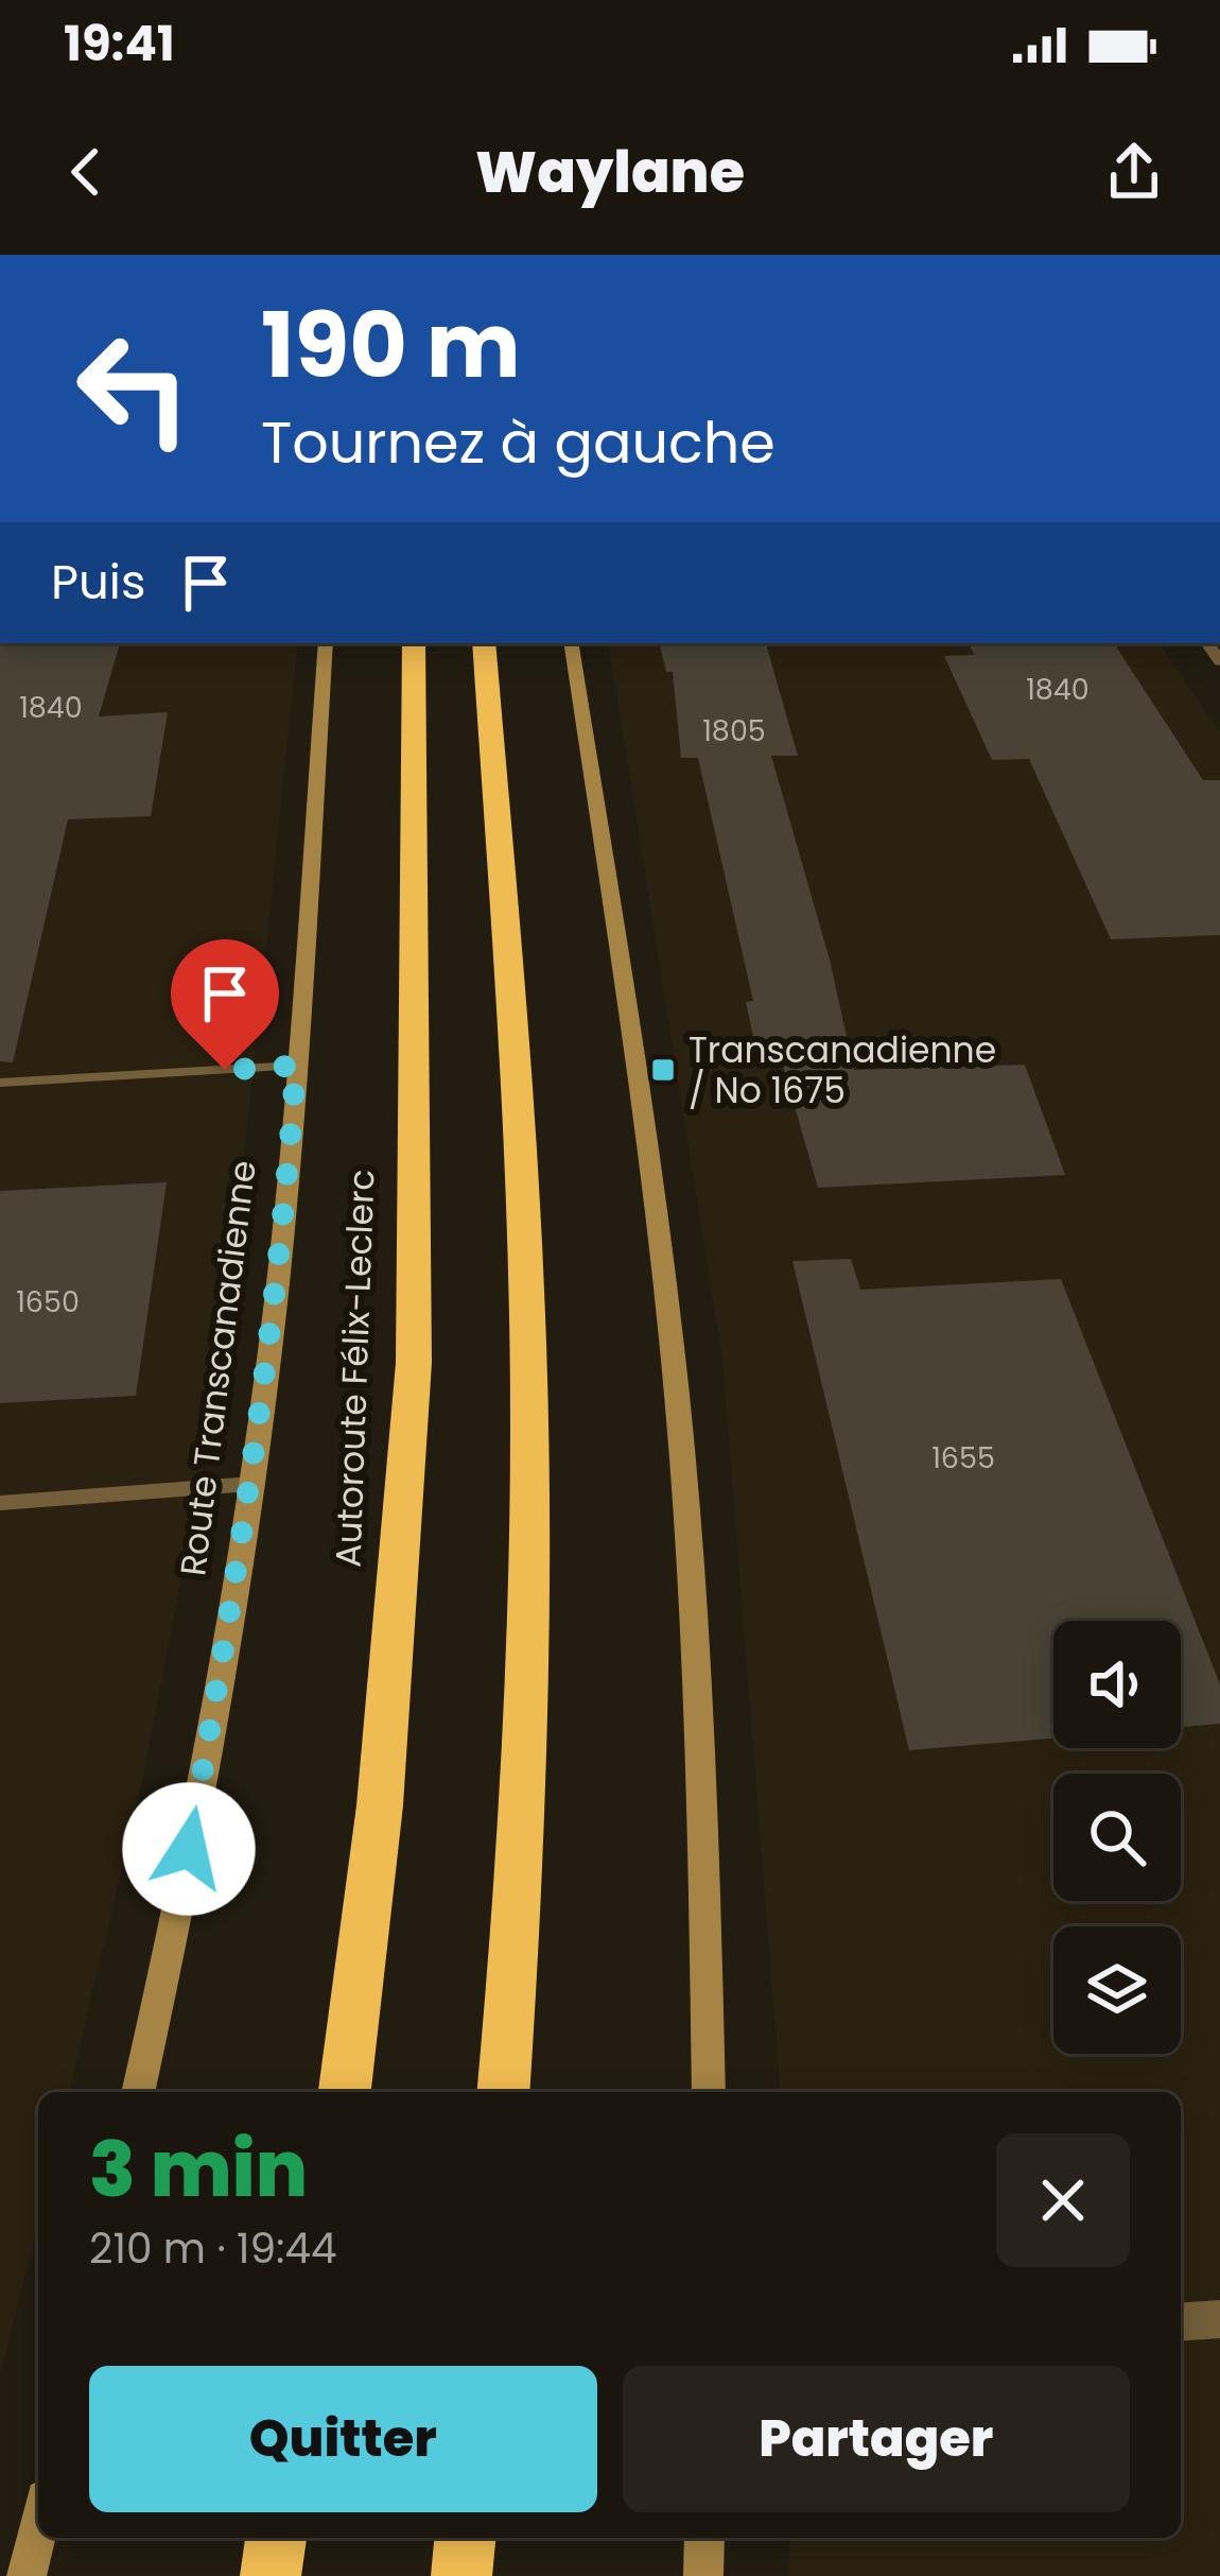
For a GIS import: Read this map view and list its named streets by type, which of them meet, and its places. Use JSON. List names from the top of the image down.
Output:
{
  "streets": {
    "highway": ["Autoroute Félix-Leclerc"],
    "main road": ["Route Transcanadienne"]
  },
  "places": {
    "transit": ["Transcanadienne / No 1675"]
  },
  "house_numbers": [
    "1840",
    "1840",
    "1805",
    "1650",
    "1655"
  ],
  "page": {
    "status": "19:41",
    "header": "Waylane",
    "turn": ["190 m", "Tournez à gauche"],
    "then": "Puis",
    "heading": ["3 min", "210 m · 19:44"],
    "buttons": ["Quitter", "Partager"]
  }
}
